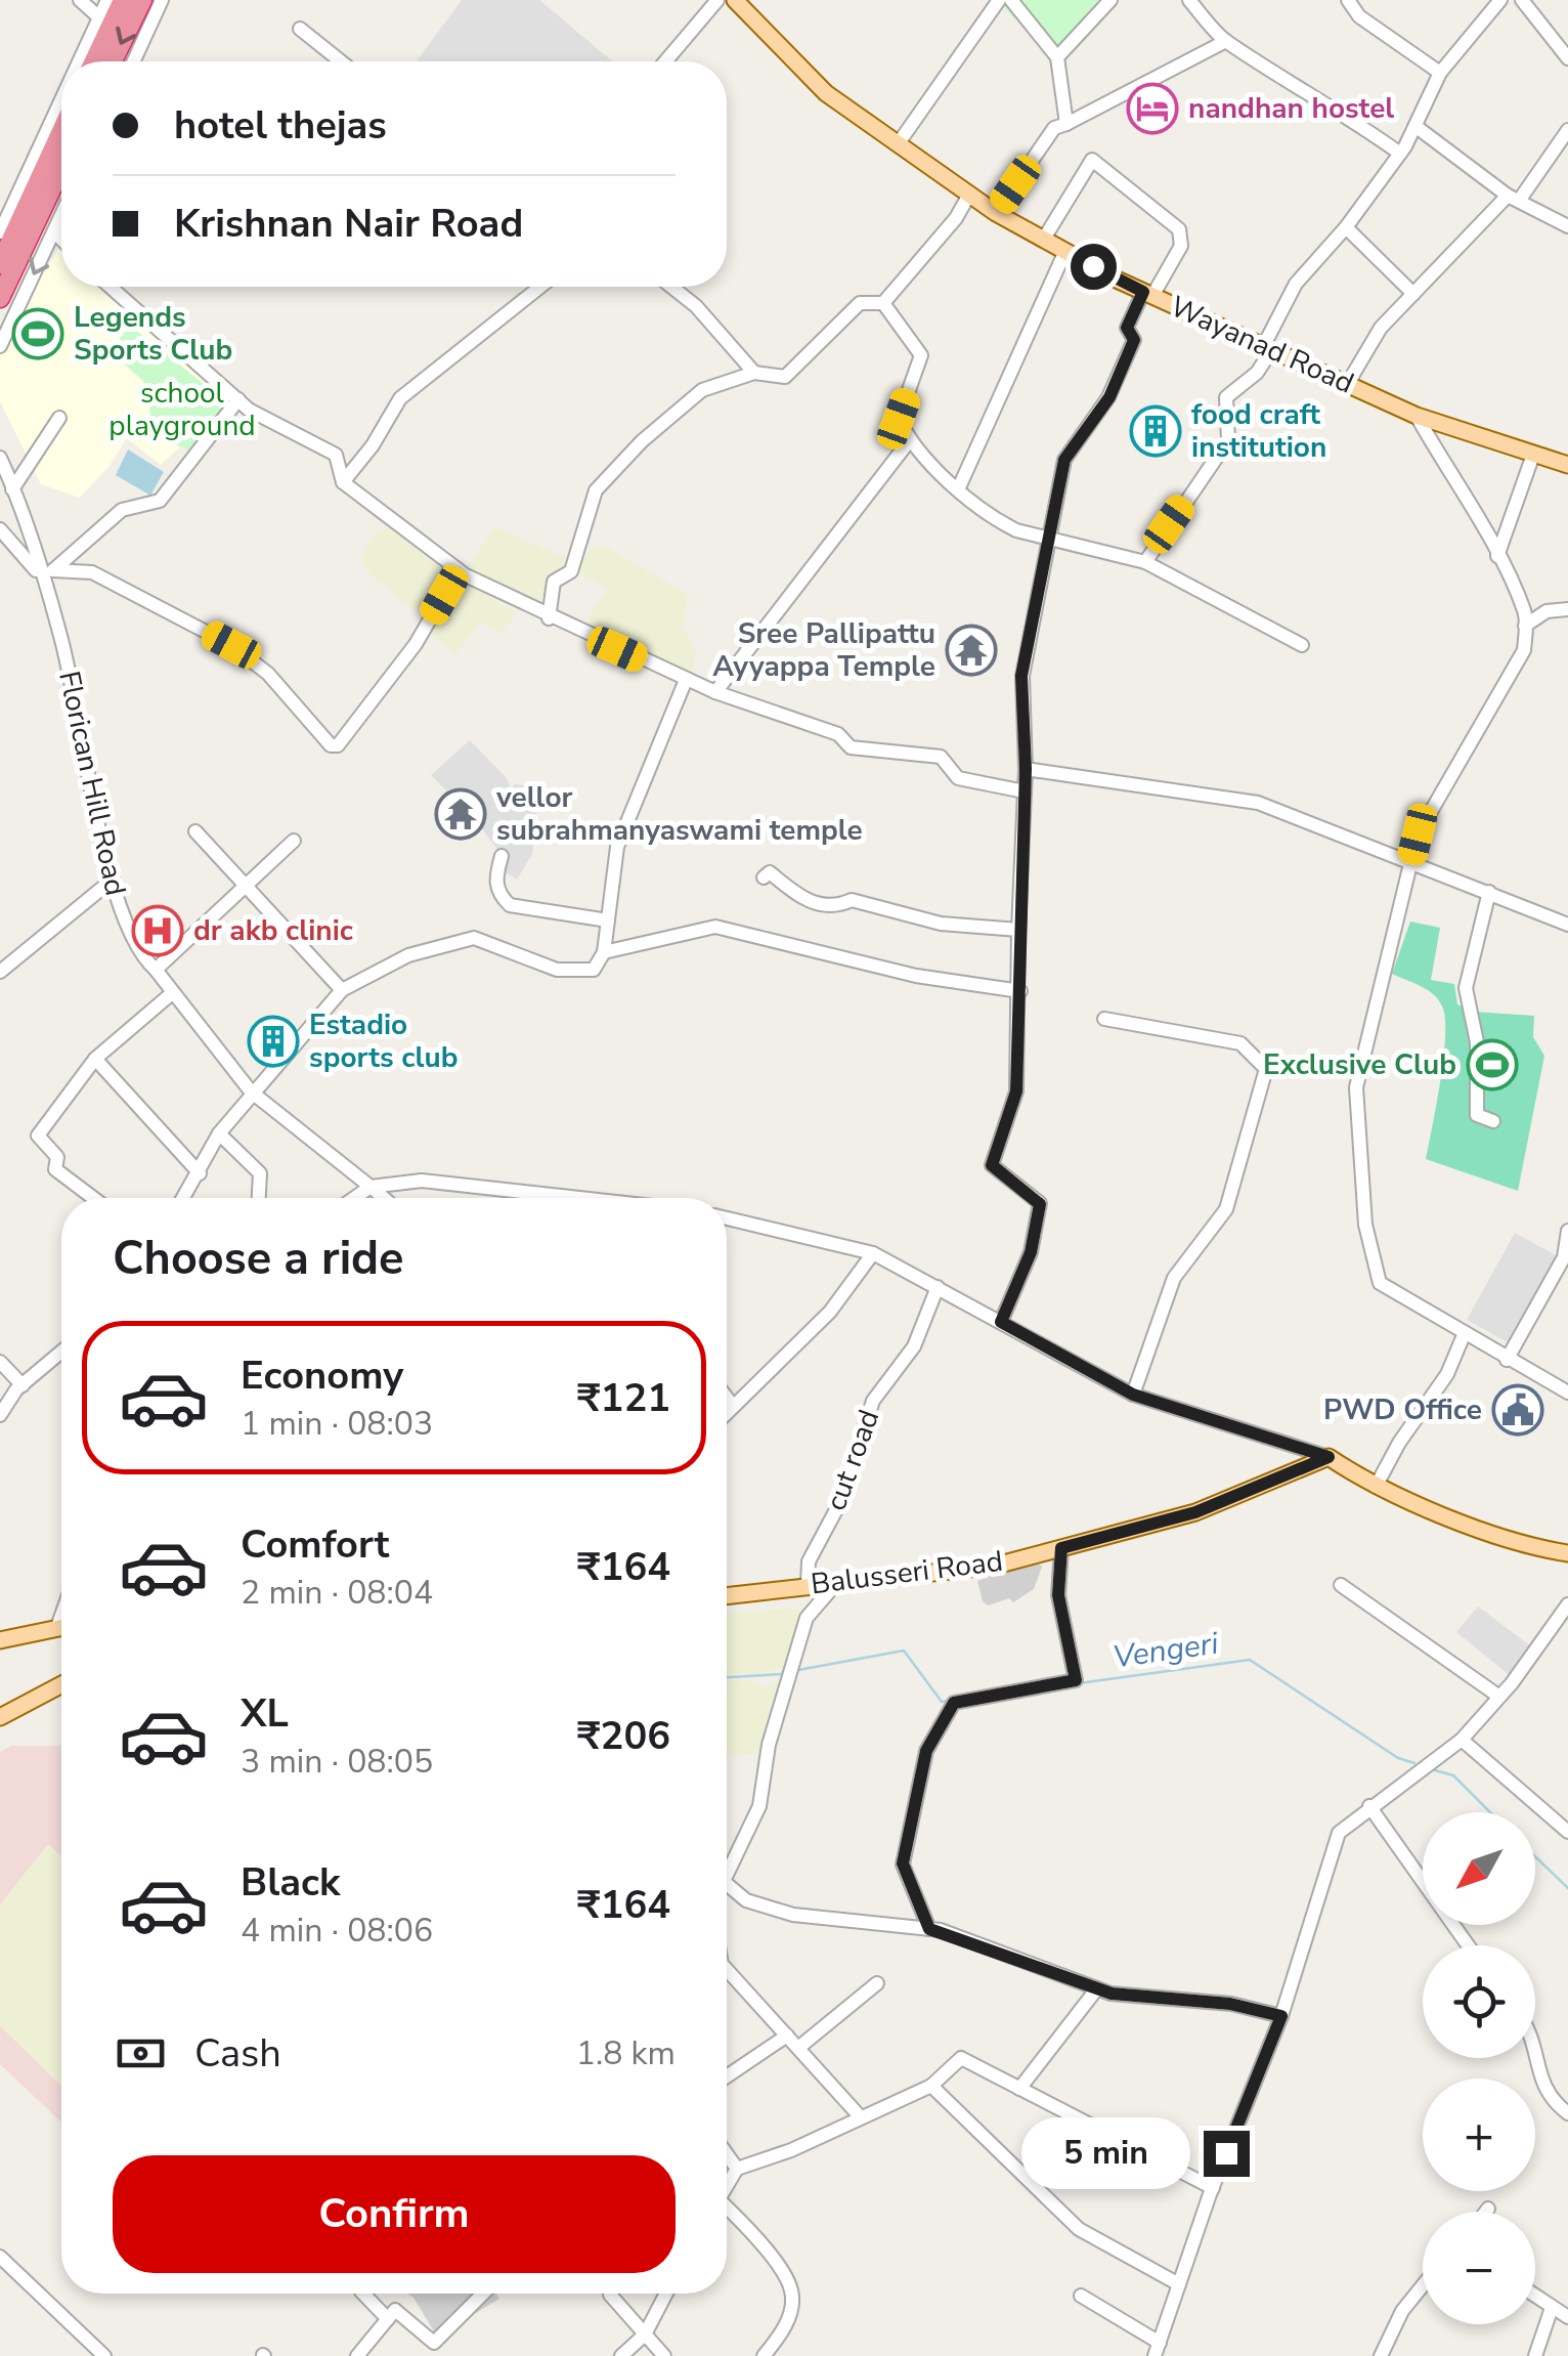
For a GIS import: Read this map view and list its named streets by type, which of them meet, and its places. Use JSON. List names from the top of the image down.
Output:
{
  "streets": {
    "main road": ["Wayanad Road", "Balusseri Road"],
    "street": ["Florican Hill Road", "cut road"]
  },
  "crossings": [
    ["cut road", "Balusseri Road"]
  ],
  "water": ["Vengeri"],
  "parks": ["school playground"],
  "places": {
    "hotel": ["nandhan hostel"],
    "sports": ["Legends Sports Club", "Exclusive Club"],
    "building": ["food craft institution", "Estadio sports club"],
    "temple": ["Sree Pallipattu Ayyappa Temple", "vellor subrahmanyaswami temple"],
    "hospital": ["dr akb clinic"],
    "public building": ["PWD Office"]
  },
  "north": "bottom left",
  "page": {
    "banner": ["hotel thejas", "Krishnan Nair Road"],
    "heading": "Choose a ride",
    "list": [
      {
        "name": "Economy",
        "note": "1 min · 08:03",
        "value": "₹121"
      },
      {
        "name": "Comfort",
        "note": "2 min · 08:04",
        "value": "₹164"
      },
      {
        "name": "XL",
        "note": "3 min · 08:05",
        "value": "₹206"
      },
      {
        "name": "Black",
        "note": "4 min · 08:06",
        "value": "₹164"
      }
    ],
    "map_buttons": ["+", "−"],
    "pay": ["Cash", "1.8 km"],
    "bubble": "5 min",
    "buttons": "Confirm"
  }
}
